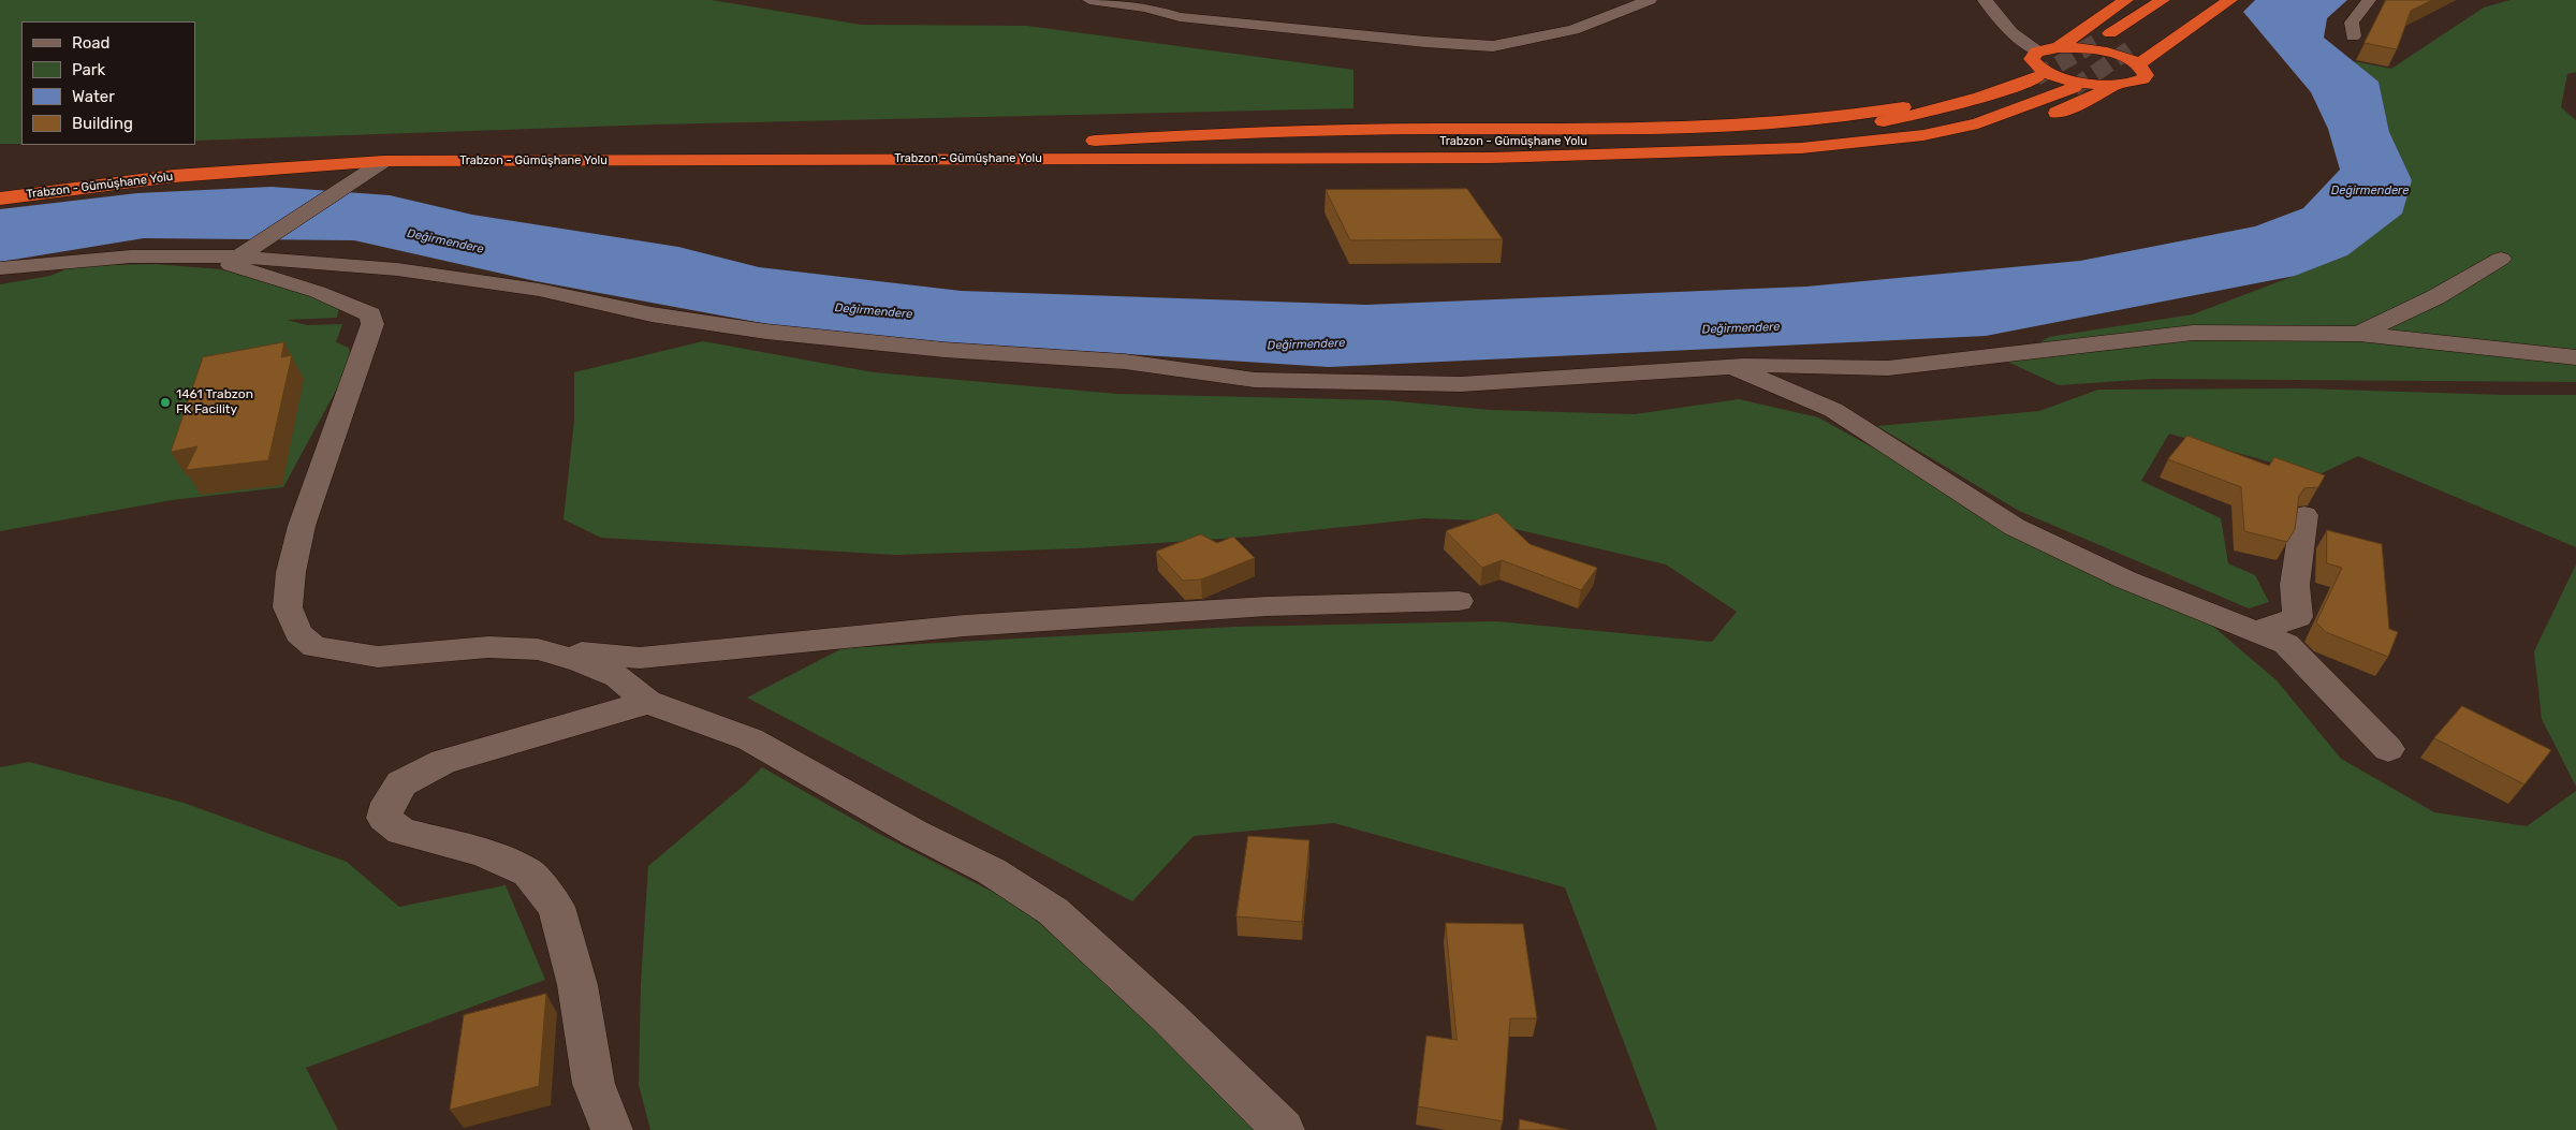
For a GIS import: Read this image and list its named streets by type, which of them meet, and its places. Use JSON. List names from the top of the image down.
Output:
{
  "streets": {
    "highway": ["Trabzon - Gümüşhane Yolu"]
  },
  "water": ["Değirmendere"],
  "places": ["1461 Trabzon FK Facility"],
  "legend": [
    "Road",
    "Park",
    "Water",
    "Building"
  ]
}
